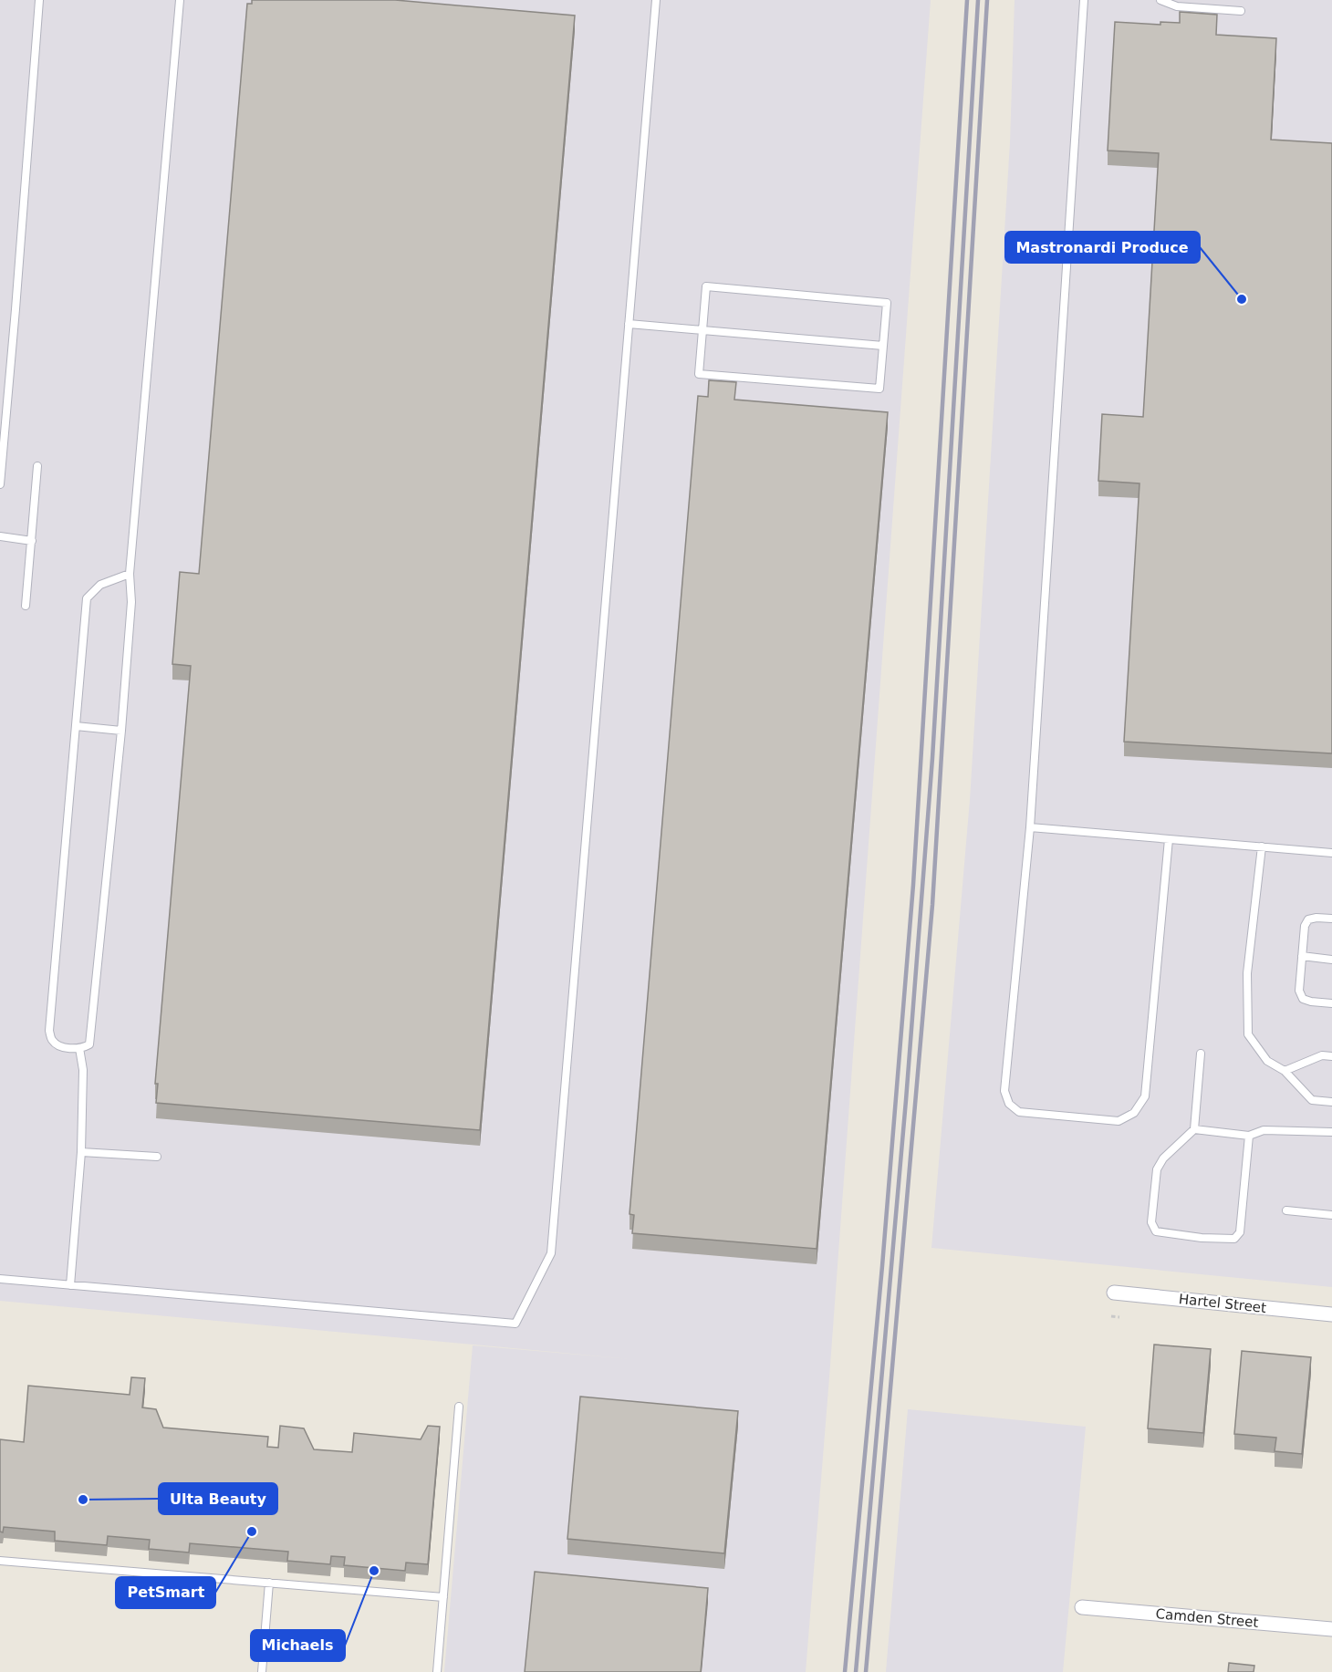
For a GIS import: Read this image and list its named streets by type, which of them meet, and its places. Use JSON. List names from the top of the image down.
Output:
{
  "streets": {
    "street": ["Hartel Street", "Camden Street"]
  },
  "places": [
    "Mastronardi Produce",
    "Ulta Beauty",
    "PetSmart",
    "Michaels"
  ]
}
